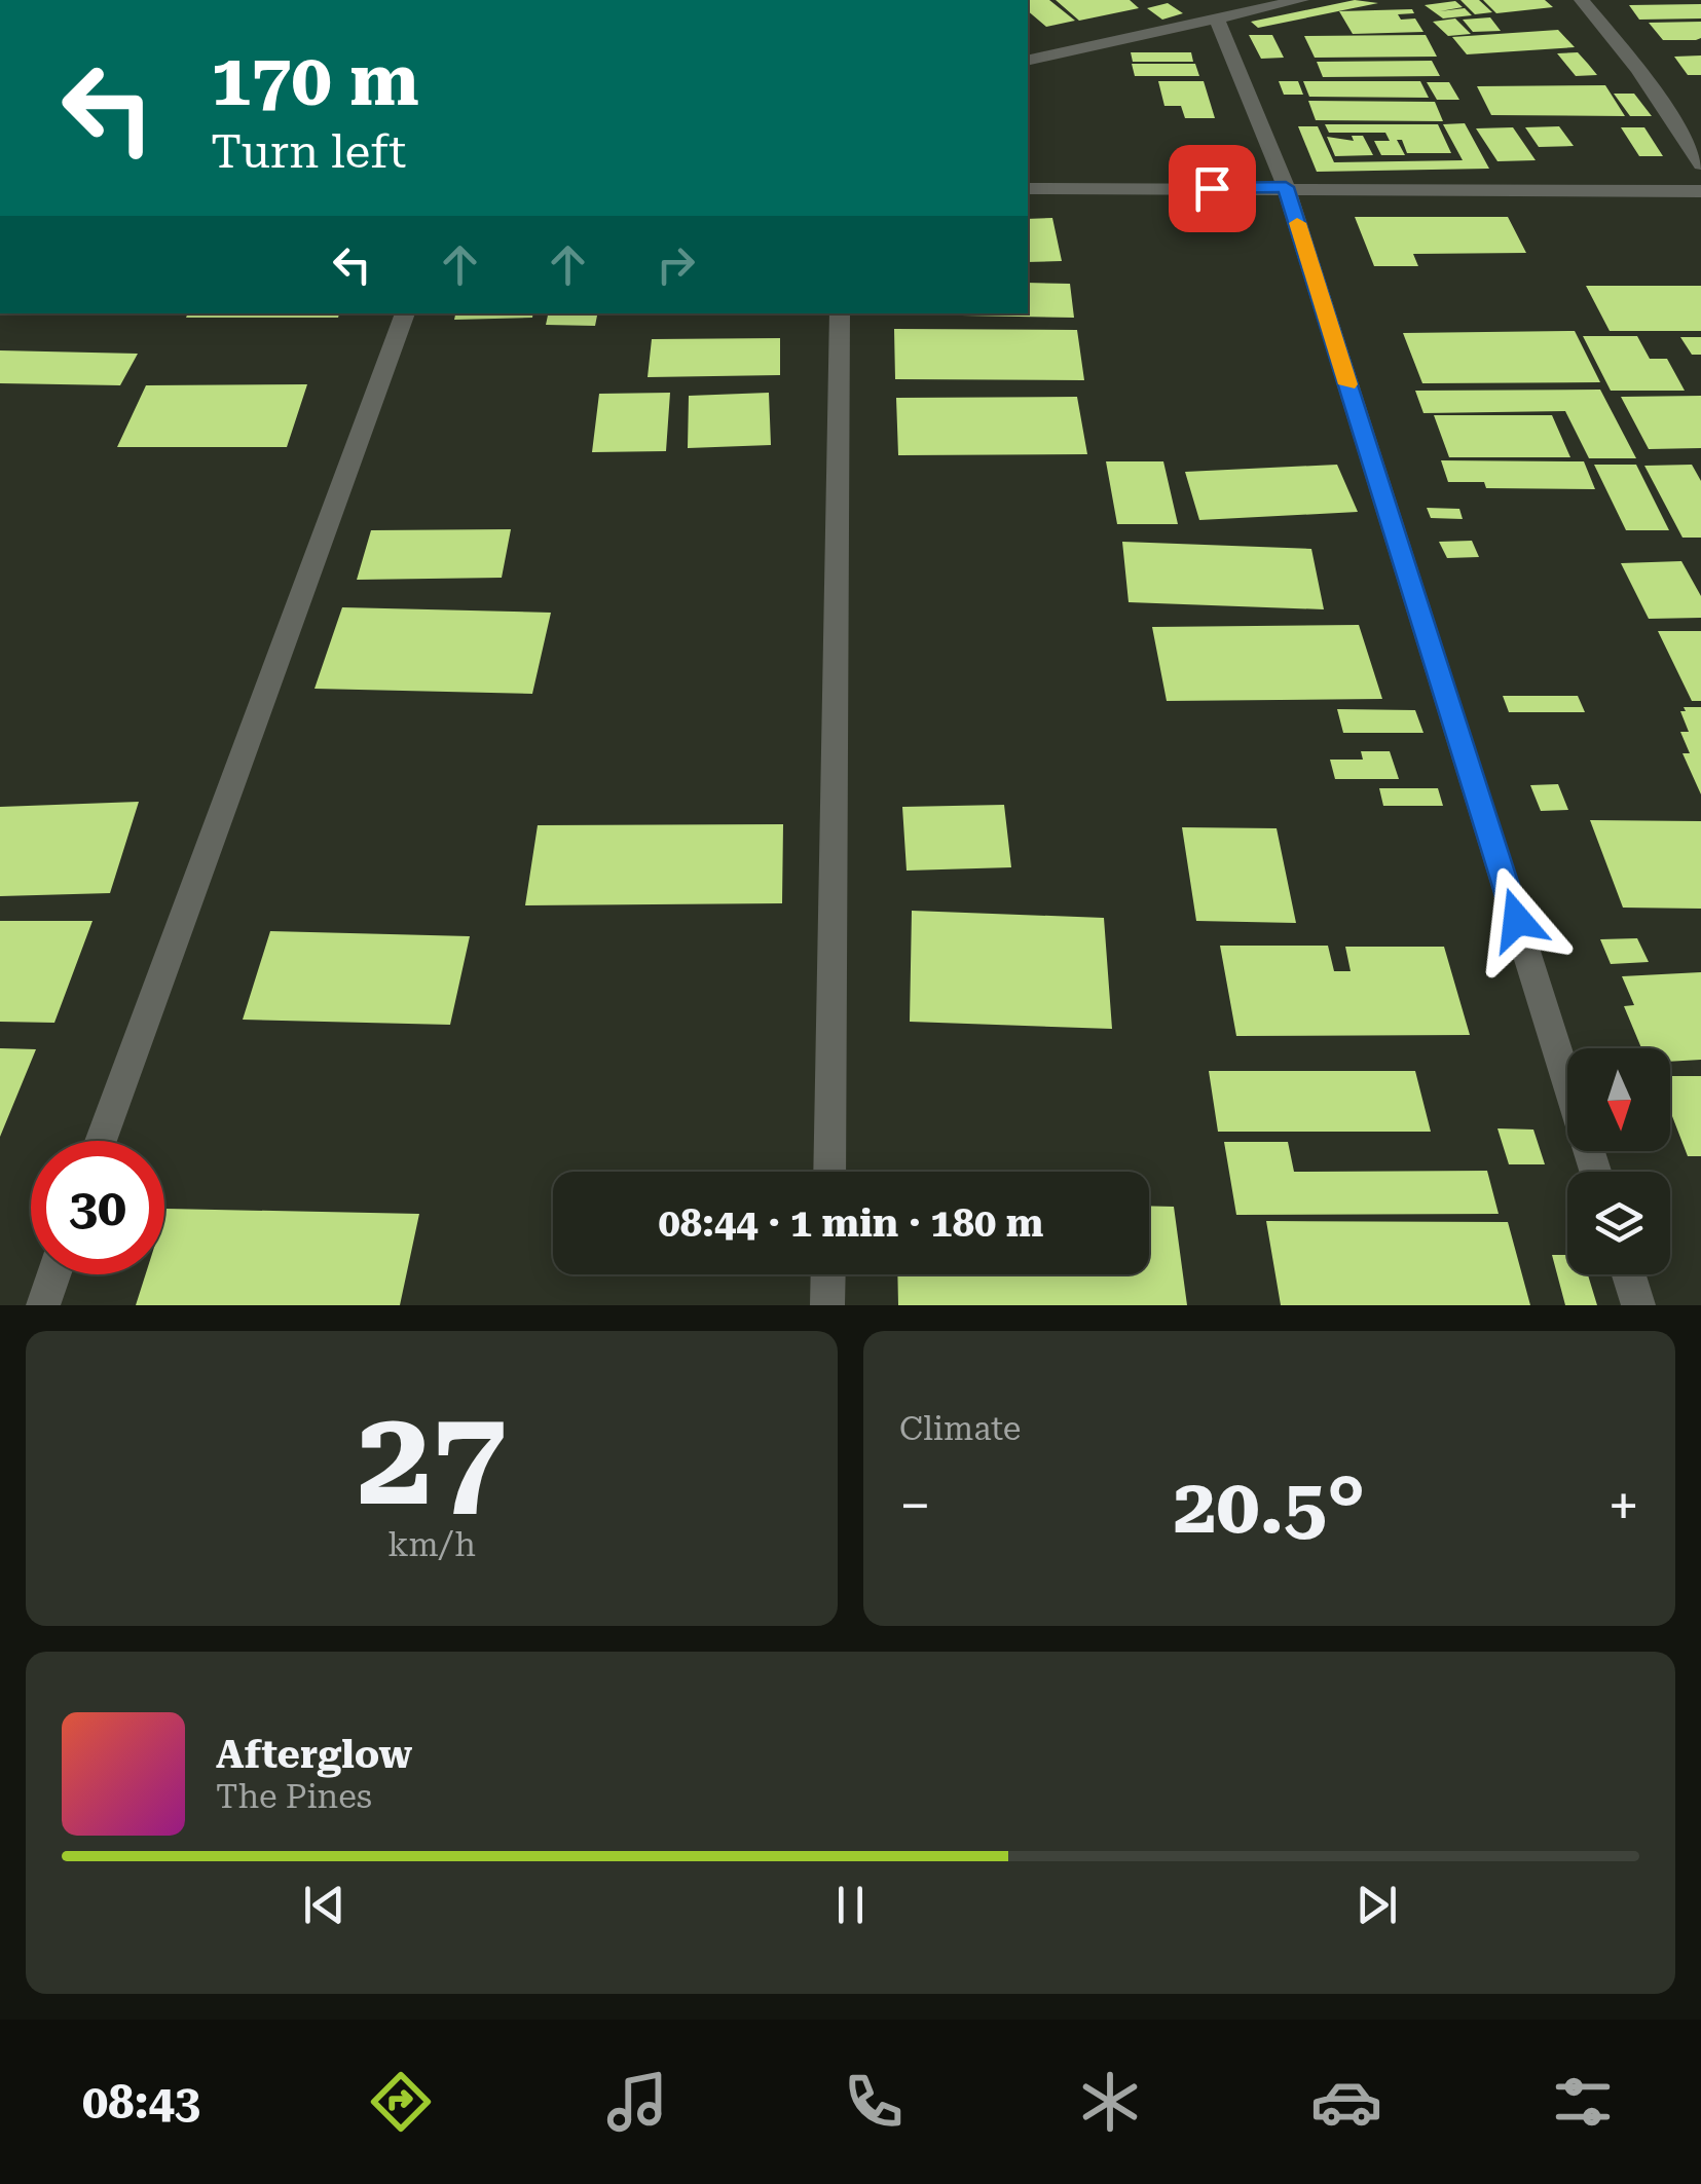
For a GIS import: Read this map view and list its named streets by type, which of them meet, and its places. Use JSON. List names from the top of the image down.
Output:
{
  "north": "bottom",
  "page": {
    "turn": ["170 m", "Turn left"],
    "limit": "30",
    "trip": "08:44 · 1 min · 180 m",
    "tile": [
      ["27", "km/h"],
      "Climate"
    ],
    "heat": ["−", "20.5°", "+"],
    "song": ["Afterglow", "The Pines"],
    "tabs": "08:43"
  }
}
